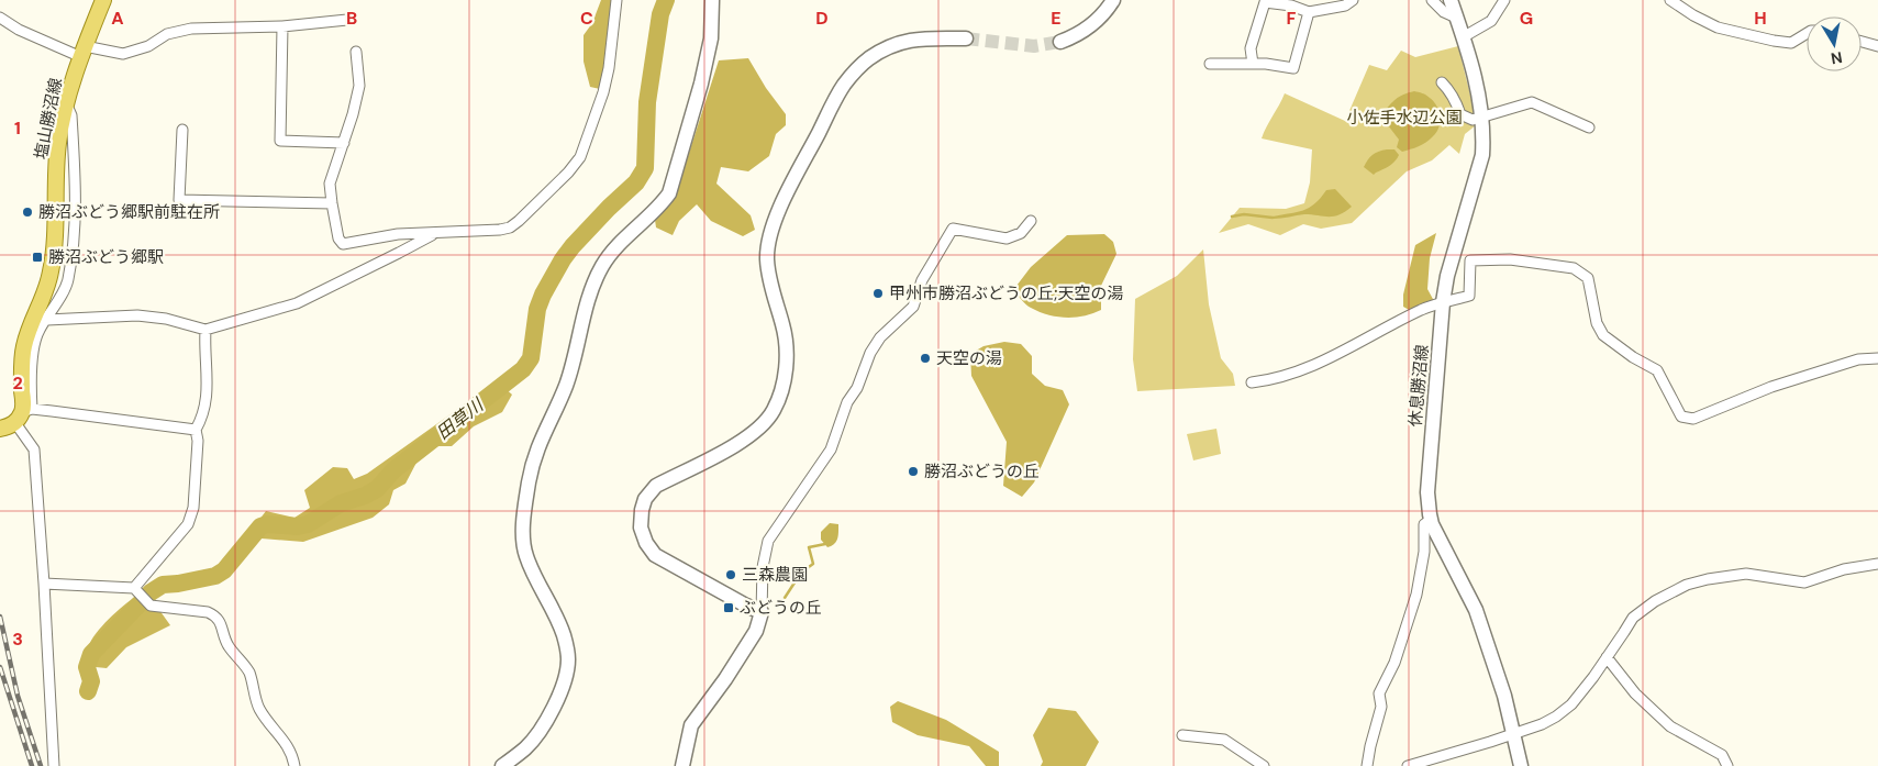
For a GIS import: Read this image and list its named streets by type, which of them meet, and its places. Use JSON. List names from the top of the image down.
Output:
{
  "streets": {
    "main road": ["塩山勝沼線"],
    "street": ["休息勝沼線"]
  },
  "water": ["田草川"],
  "parks": ["小佐手水辺公園"],
  "places": {
    "other": [
      "勝沼ぶどう郷駅前駐在所",
      "甲州市勝沼ぶどうの丘;天空の湯",
      "天空の湯",
      "勝沼ぶどうの丘",
      "三森農園"
    ],
    "transit": ["勝沼ぶどう郷駅", "ぶどうの丘"]
  },
  "north": "bottom",
  "grid": {
    "columns": [
      "A",
      "B",
      "C",
      "D",
      "E",
      "F",
      "G",
      "H"
    ],
    "rows": ["1", "2", "3"]
  }
}
